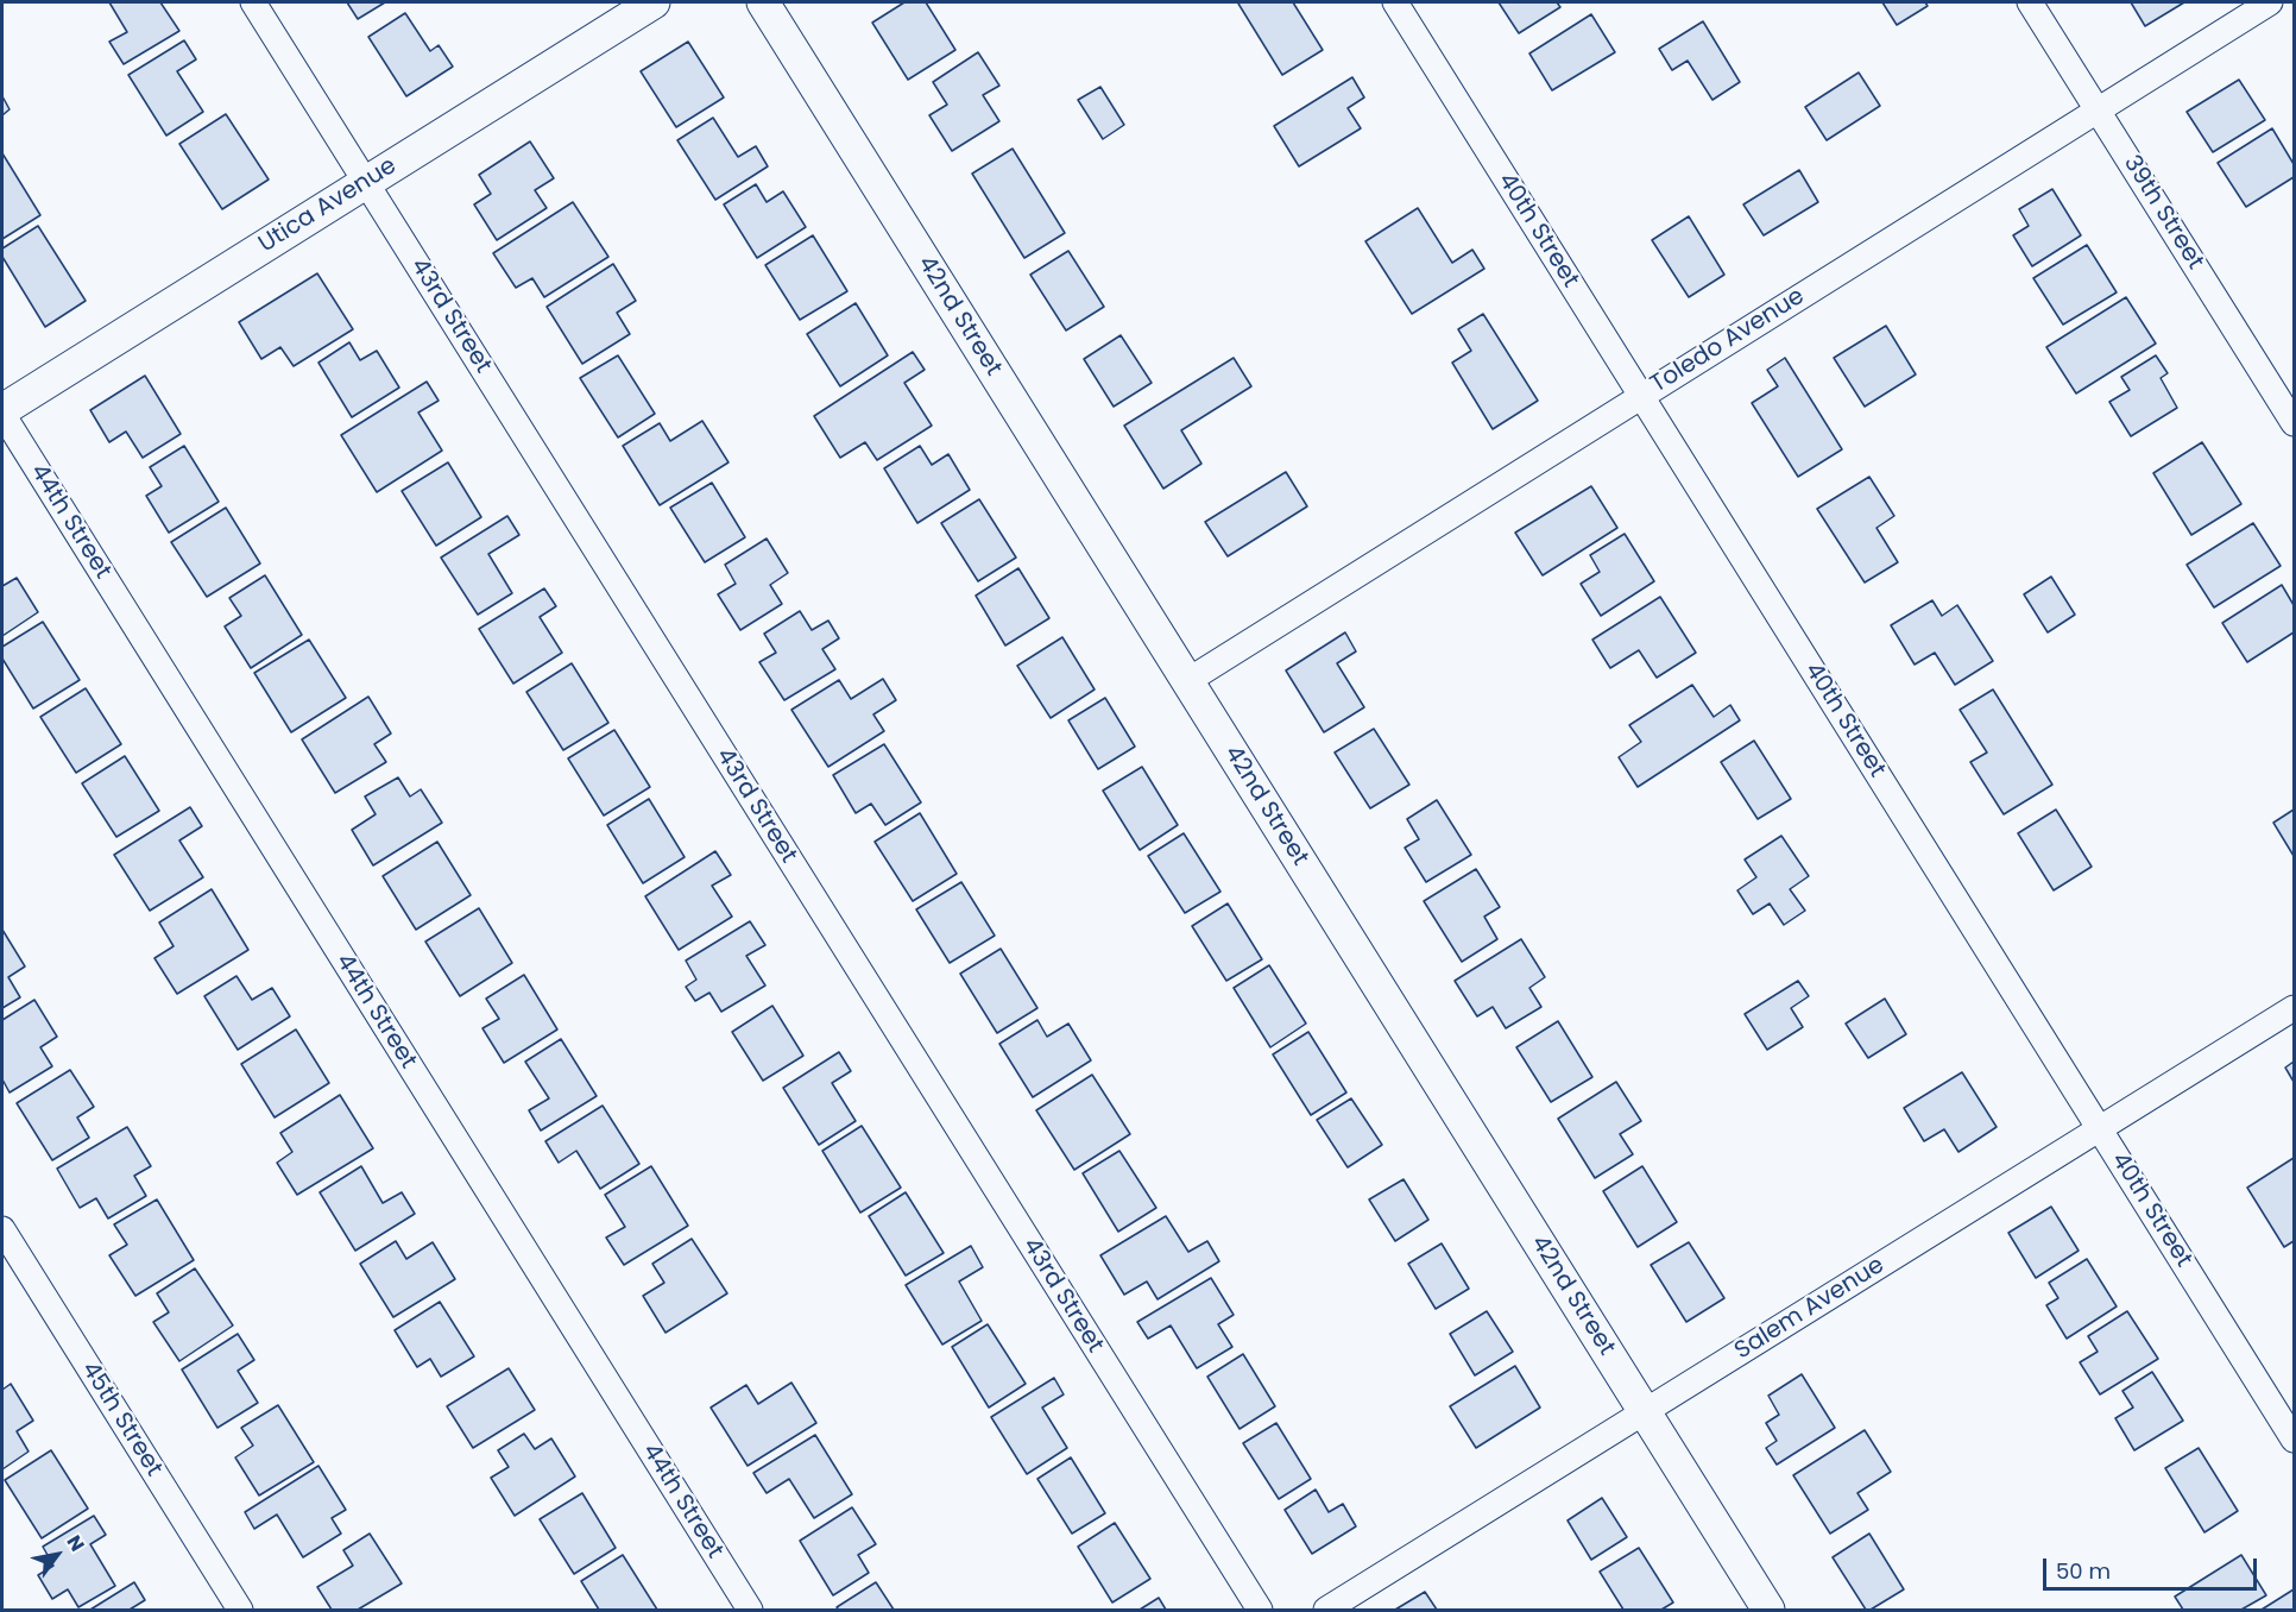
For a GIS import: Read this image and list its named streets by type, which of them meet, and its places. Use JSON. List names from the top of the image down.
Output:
{
  "streets": {
    "street": [
      "Utica Avenue",
      "39th Street",
      "40th Street",
      "43rd Street",
      "42nd Street",
      "Toledo Avenue",
      "44th Street",
      "Salem Avenue",
      "45th Street"
    ]
  },
  "crossings": [
    ["Utica Avenue", "43rd Street"],
    ["Utica Avenue", "44th Street"],
    ["39th Street", "Toledo Avenue"],
    ["40th Street", "Toledo Avenue"],
    ["40th Street", "Salem Avenue"],
    ["42nd Street", "Toledo Avenue"],
    ["42nd Street", "Salem Avenue"]
  ],
  "scale_bar": "50 m",
  "north": "top right"
}
